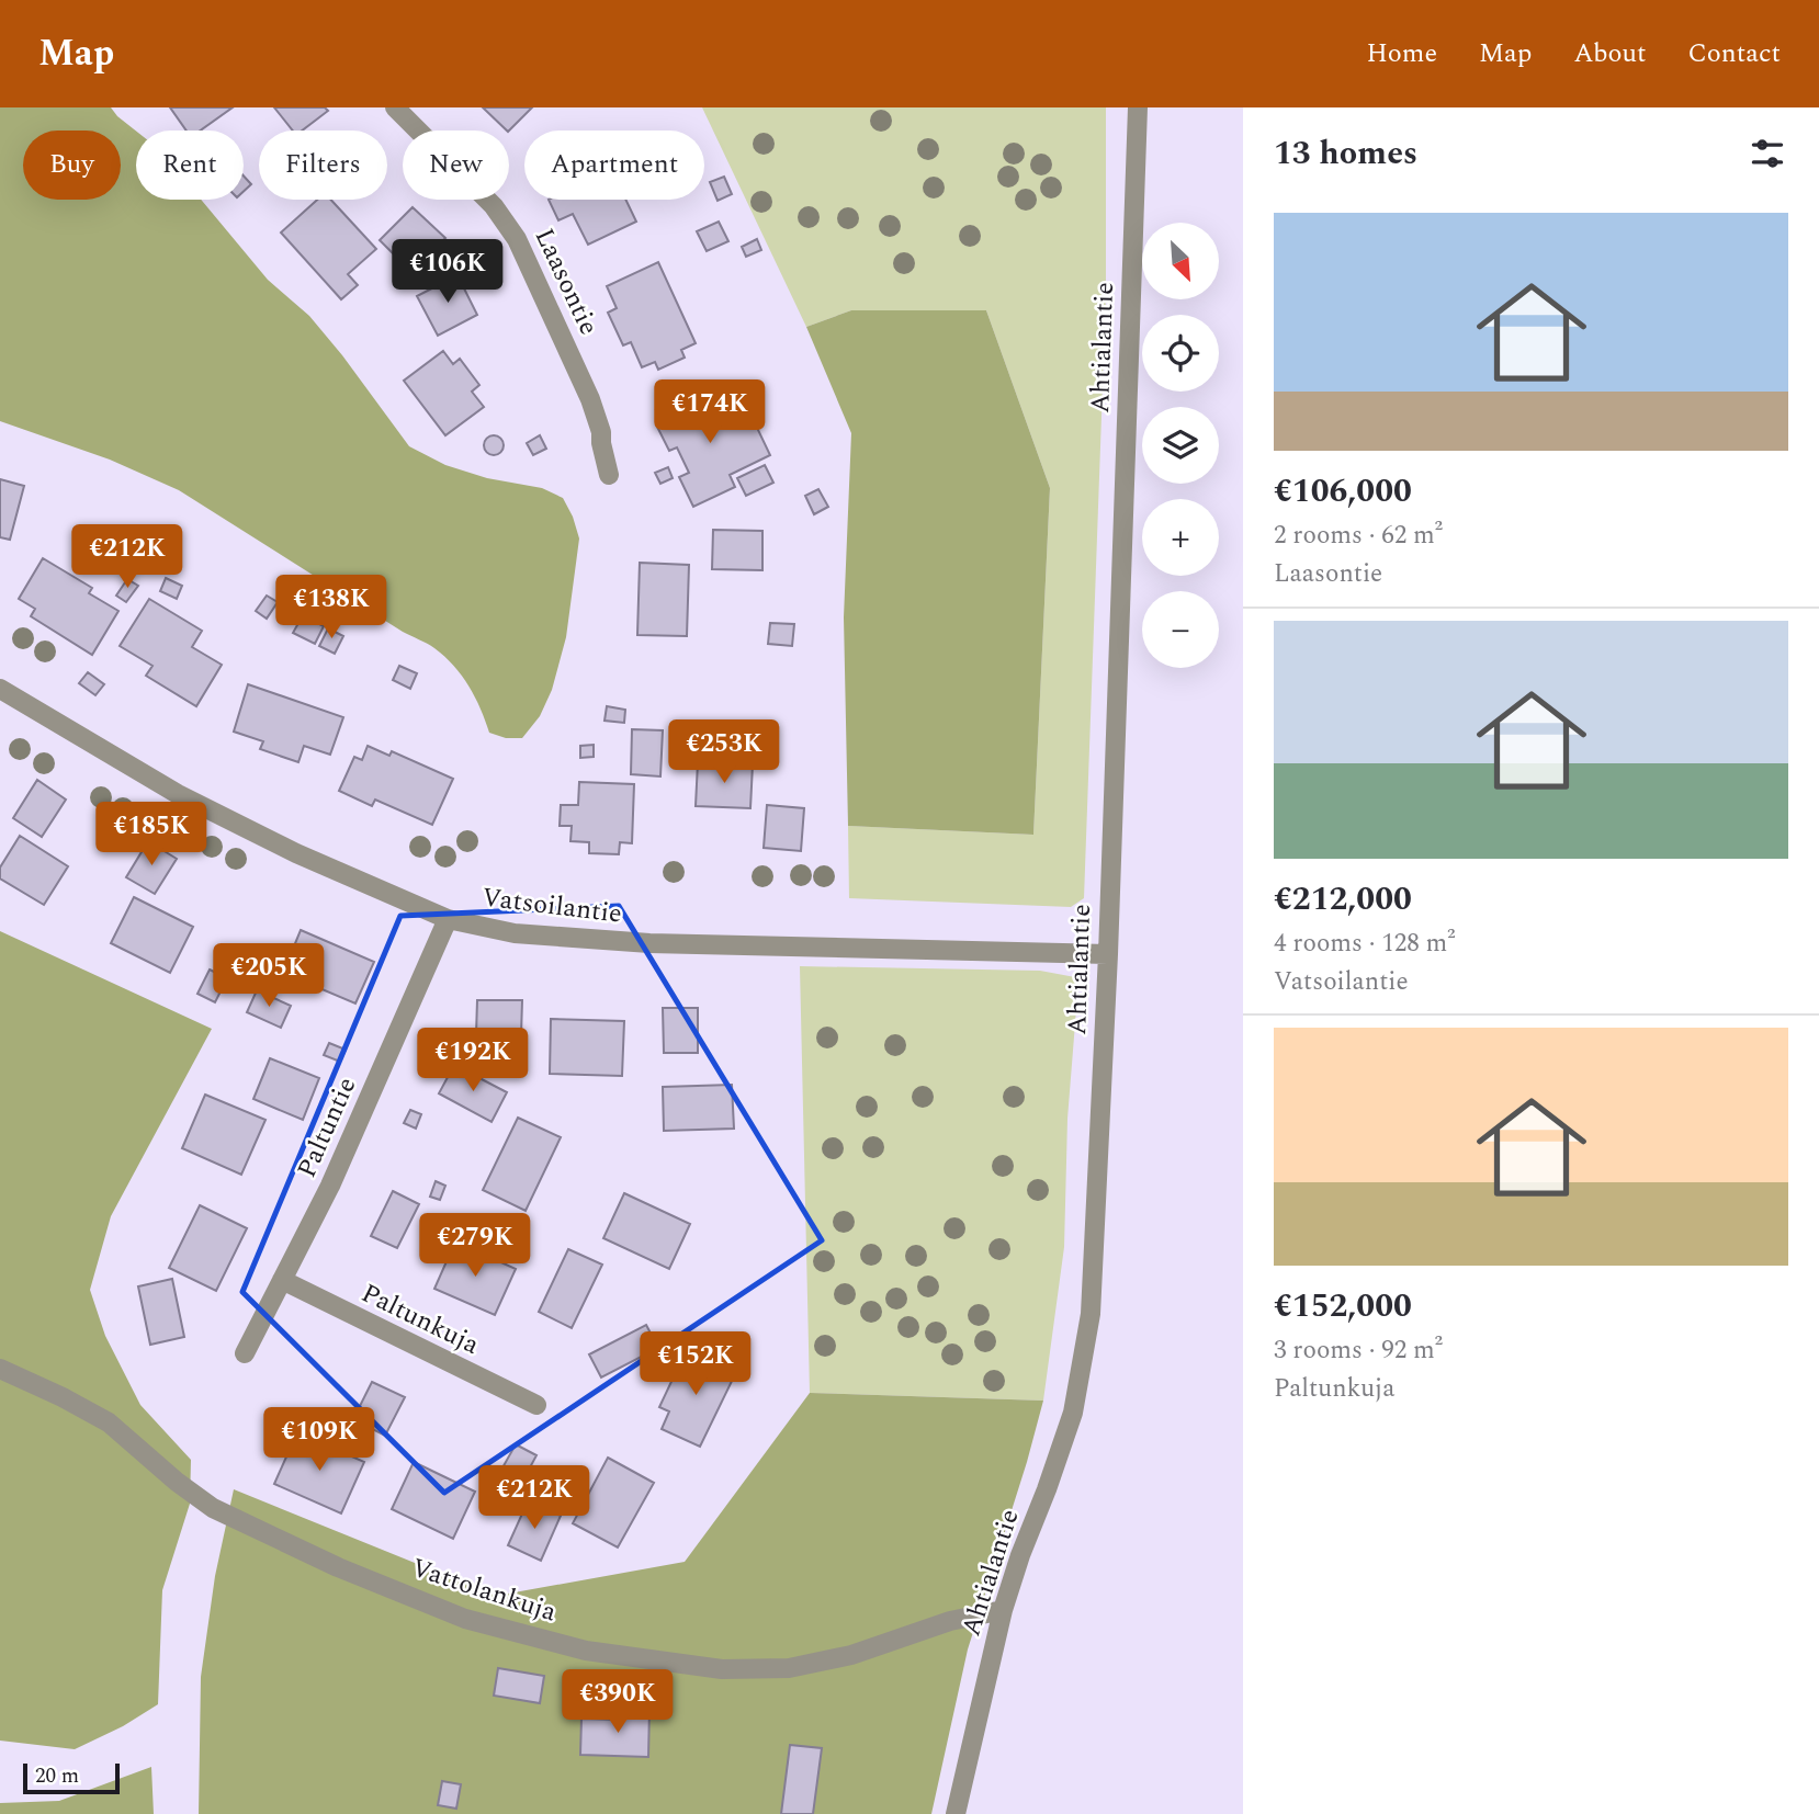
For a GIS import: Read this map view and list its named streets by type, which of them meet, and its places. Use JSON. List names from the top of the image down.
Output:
{
  "streets": {
    "street": [
      "Laasontie",
      "Ahtialantie",
      "Vatsoilantie",
      "Paltuntie",
      "Paltunkuja",
      "Vattolankuja"
    ]
  },
  "crossings": [
    ["Ahtialantie", "Vatsoilantie"],
    ["Ahtialantie", "Vattolankuja"],
    ["Vatsoilantie", "Paltuntie"],
    ["Paltuntie", "Paltunkuja"]
  ],
  "scale_bar": "20 m",
  "north": "bottom right",
  "page": {
    "header": "Map",
    "nav": [
      "Home",
      "Map",
      "About",
      "Contact"
    ],
    "heading": "13 homes",
    "chip": [
      "Buy",
      "Rent",
      "Filters",
      "New",
      "Apartment"
    ],
    "list": [
      {
        "name": "€106,000",
        "note": "2 rooms · 62 m² · Laasontie"
      },
      {
        "name": "€212,000",
        "note": "4 rooms · 128 m² · Vatsoilantie"
      },
      {
        "name": "€152,000",
        "note": "3 rooms · 92 m² · Paltunkuja"
      }
    ],
    "map_buttons": ["+", "−"],
    "price": [
      "€106K",
      "€174K",
      "€212K",
      "€138K",
      "€253K",
      "€185K",
      "€205K",
      "€192K",
      "€279K",
      "€152K",
      "€109K",
      "€212K",
      "€390K"
    ],
    "scale": "20 m"
  }
}
